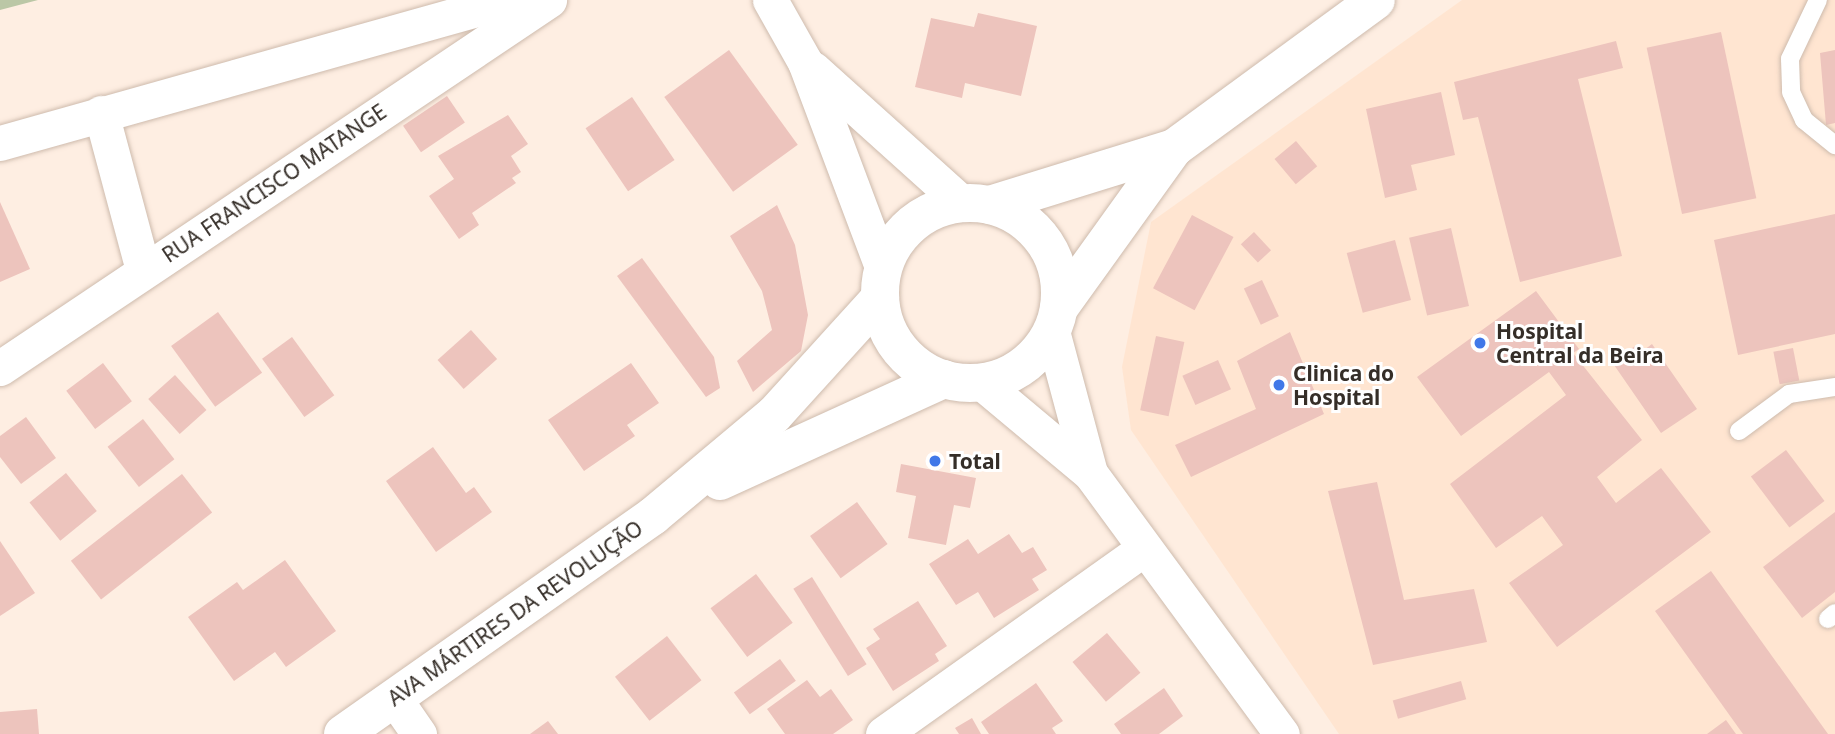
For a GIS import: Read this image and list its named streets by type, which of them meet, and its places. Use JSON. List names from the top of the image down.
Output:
{
  "streets": {
    "street": ["RUA FRANCISCO MATANGE", "AVA MÁRTIRES DA REVOLUÇÃO"]
  },
  "places": ["Hospital Central da Beira", "Clinica do Hospital", "Total"]
}
